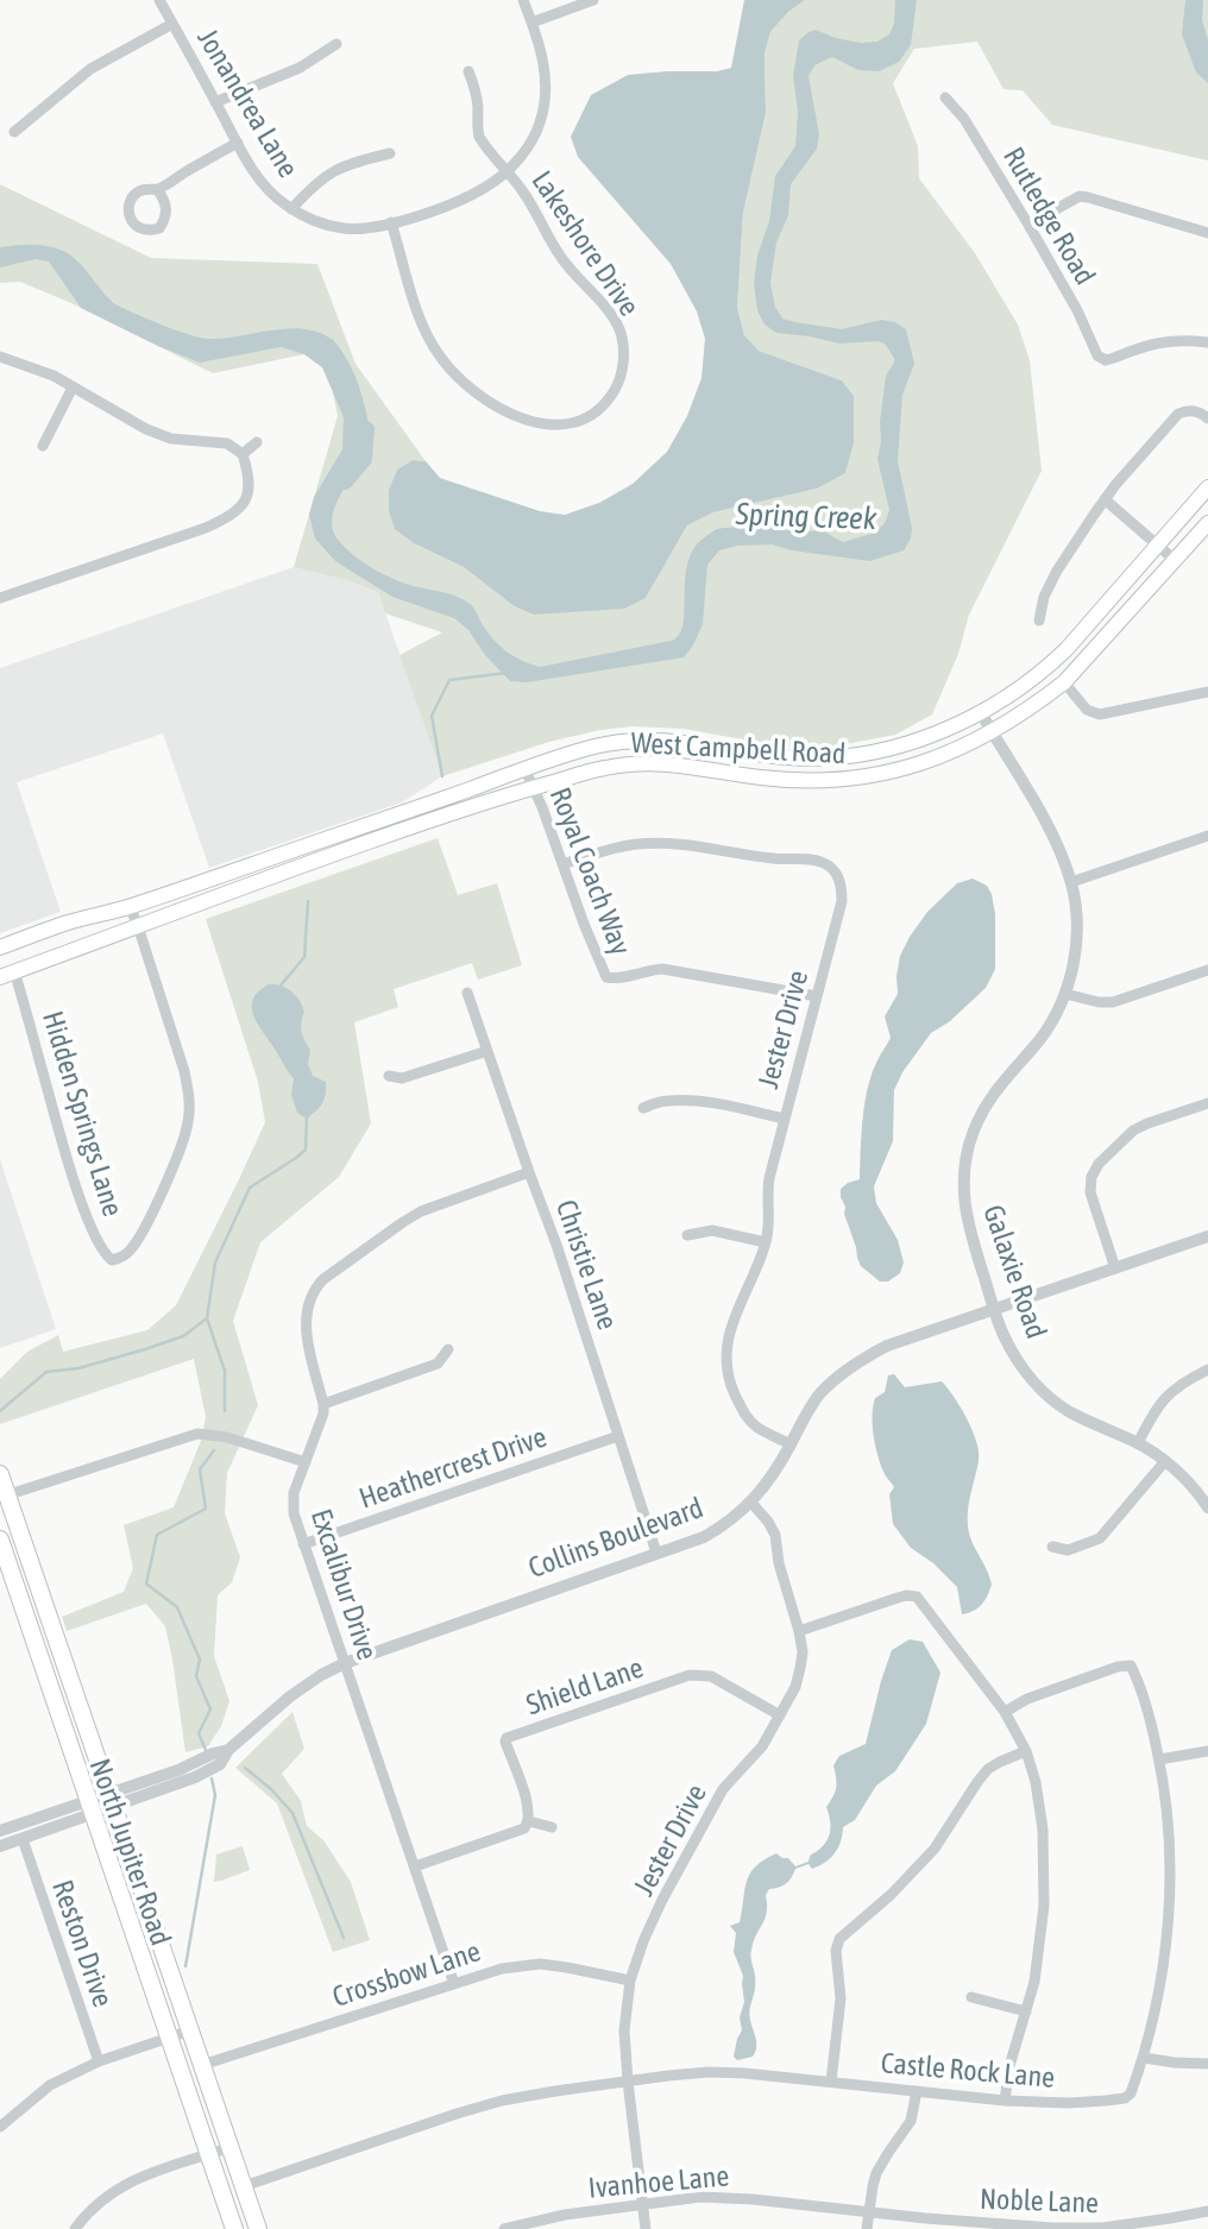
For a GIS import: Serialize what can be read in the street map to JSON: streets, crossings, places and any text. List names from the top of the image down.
{
  "streets": {
    "main road": ["West Campbell Road", "North Jupiter Road"],
    "street": [
      "Jonandrea Lane",
      "Rutledge Road",
      "Lakeshore Drive",
      "Royal Coach Way",
      "Jester Drive",
      "Hidden Springs Lane",
      "Christie Lane",
      "Galaxie Road",
      "Heathercrest Drive",
      "Collins Boulevard",
      "Excalibur Drive",
      "Shield Lane",
      "Reston Drive",
      "Crossbow Lane",
      "Castle Rock Lane",
      "Ivanhoe Lane",
      "Noble Lane"
    ]
  },
  "crossings": [
    ["Jonandrea Lane", "Lakeshore Drive"],
    ["West Campbell Road", "Royal Coach Way"],
    ["West Campbell Road", "Hidden Springs Lane"],
    ["West Campbell Road", "Galaxie Road"],
    ["Royal Coach Way", "Jester Drive"],
    ["Jester Drive", "Collins Boulevard"],
    ["Jester Drive", "Shield Lane"],
    ["Jester Drive", "Crossbow Lane"],
    ["Jester Drive", "Castle Rock Lane"],
    ["Jester Drive", "Ivanhoe Lane"],
    ["Christie Lane", "Heathercrest Drive"],
    ["Christie Lane", "Collins Boulevard"],
    ["Christie Lane", "Excalibur Drive"],
    ["Galaxie Road", "Collins Boulevard"],
    ["Heathercrest Drive", "Excalibur Drive"],
    ["Collins Boulevard", "Excalibur Drive"],
    ["Collins Boulevard", "North Jupiter Road"],
    ["Excalibur Drive", "Crossbow Lane"],
    ["North Jupiter Road", "Crossbow Lane"],
    ["North Jupiter Road", "Castle Rock Lane"],
    ["Ivanhoe Lane", "Noble Lane"]
  ],
  "water": ["Spring Creek"]
}
